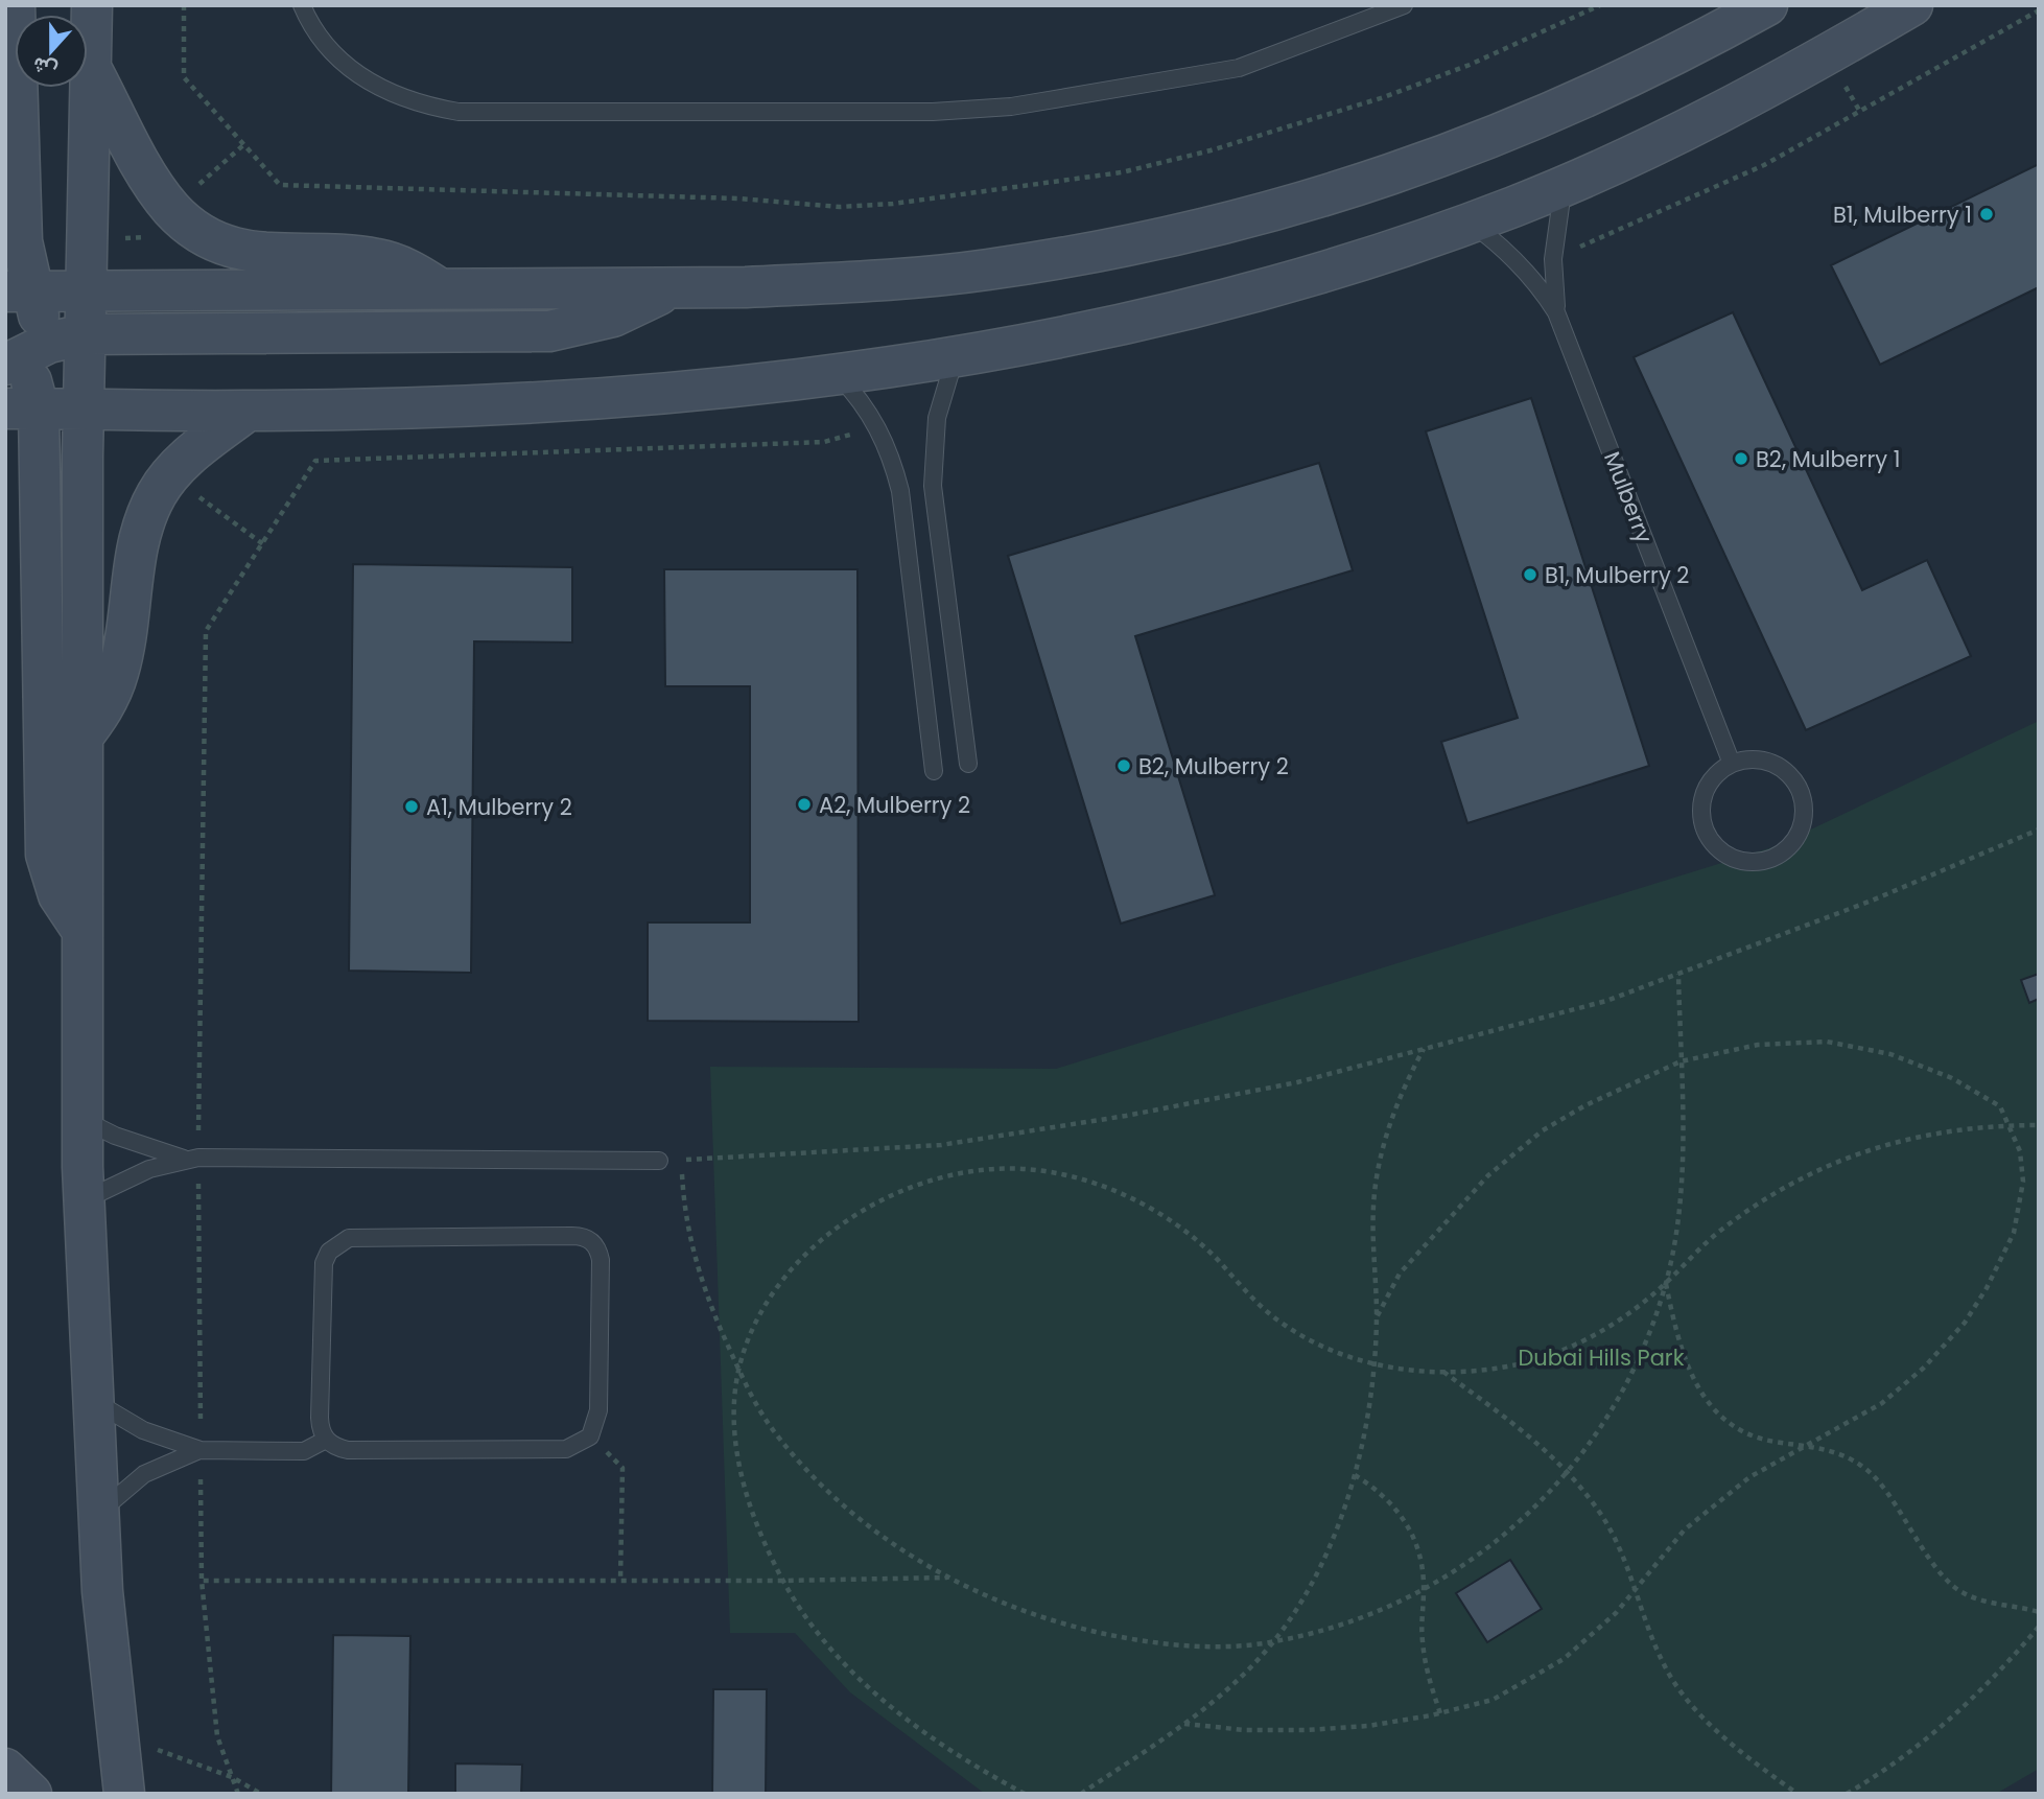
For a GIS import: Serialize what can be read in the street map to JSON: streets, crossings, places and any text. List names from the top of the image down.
{
  "streets": {
    "lane": ["Mulberry"]
  },
  "parks": ["Dubai Hills Park"],
  "places": [
    "B1, Mulberry 1",
    "B2, Mulberry 1",
    "B1, Mulberry 2",
    "B2, Mulberry 2",
    "A2, Mulberry 2",
    "A1, Mulberry 2"
  ],
  "north": "bottom"
}
